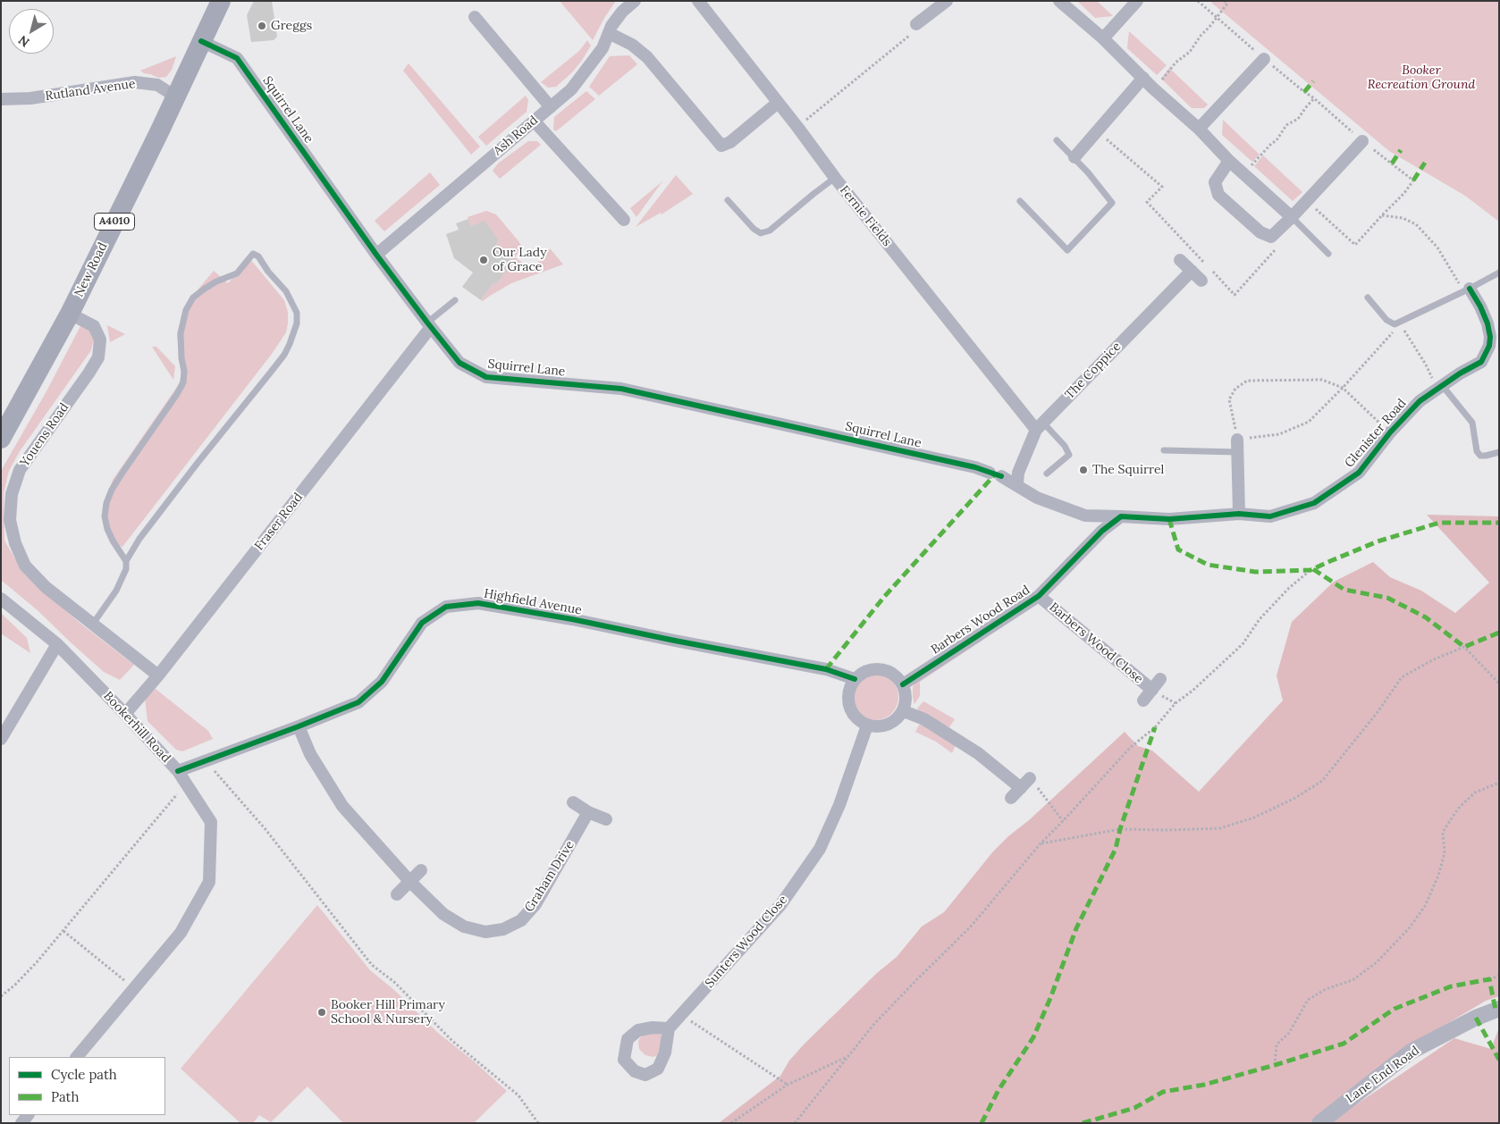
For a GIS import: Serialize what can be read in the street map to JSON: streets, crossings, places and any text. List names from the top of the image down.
{
  "streets": {
    "highway": ["A4010", "New Road"],
    "street": [
      "Rutland Avenue",
      "Squirrel Lane",
      "Ash Road",
      "Fernie Fields",
      "The Coppice",
      "Glenister Road",
      "Youens Road",
      "Fraser Road",
      "Highfield Avenue",
      "Barbers Wood Road",
      "Barbers Wood Close",
      "Bookerhill Road",
      "Graham Drive",
      "Sunters Wood Close",
      "Lane End Road"
    ]
  },
  "crossings": [
    ["Rutland Avenue", "New Road"],
    ["Squirrel Lane", "Ash Road"],
    ["Squirrel Lane", "New Road"],
    ["Squirrel Lane", "The Coppice"],
    ["Squirrel Lane", "Glenister Road"],
    ["Squirrel Lane", "Fraser Road"],
    ["Squirrel Lane", "Barbers Wood Road"],
    ["Fernie Fields", "The Coppice"],
    ["New Road", "Youens Road"],
    ["Glenister Road", "Barbers Wood Road"],
    ["Youens Road", "Fraser Road"],
    ["Fraser Road", "Bookerhill Road"],
    ["Highfield Avenue", "Barbers Wood Road"],
    ["Highfield Avenue", "Bookerhill Road"],
    ["Highfield Avenue", "Graham Drive"],
    ["Highfield Avenue", "Sunters Wood Close"],
    ["Barbers Wood Road", "Barbers Wood Close"],
    ["Barbers Wood Road", "Sunters Wood Close"]
  ],
  "parks": ["Booker Recreation Ground"],
  "places": [
    "Greggs",
    "Our Lady of Grace",
    "The Squirrel",
    "Booker Hill Primary School & Nursery"
  ],
  "legend": ["Cycle path", "Path"],
  "north": "bottom left"
}
